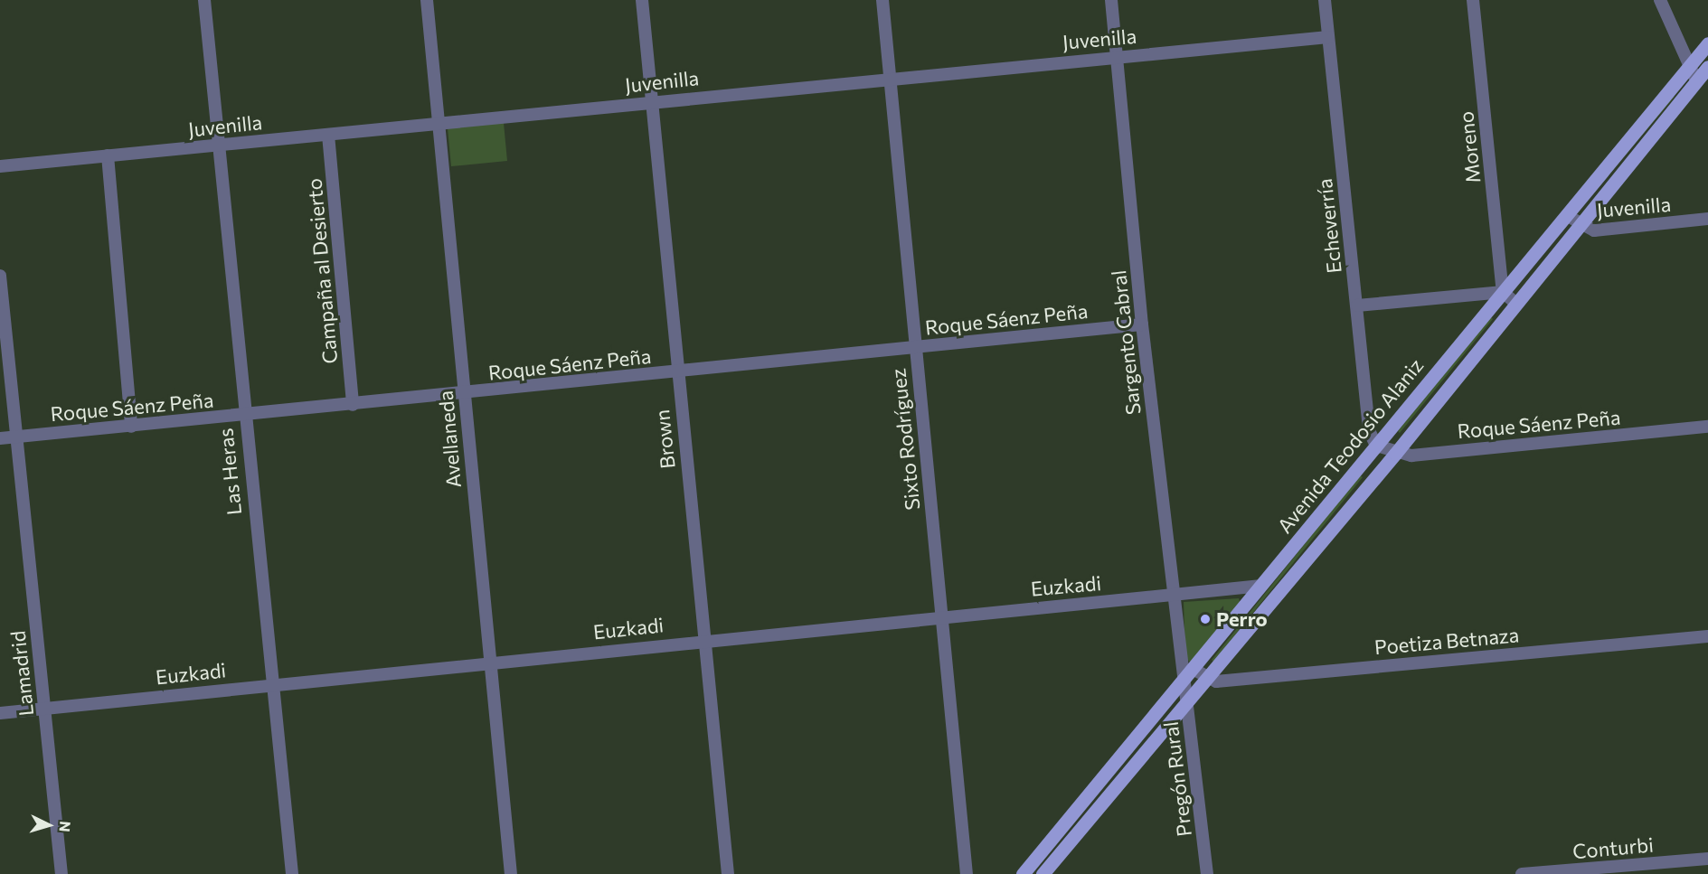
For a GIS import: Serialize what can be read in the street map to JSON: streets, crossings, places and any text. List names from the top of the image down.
{
  "streets": {
    "main road": ["Avenida Teodosio Alaniz"],
    "street": [
      "Juvenilla",
      "Moreno",
      "Echeverría",
      "Campaña al Desierto",
      "Roque Sáenz Peña",
      "Sargento Cabral",
      "Avellaneda",
      "Brown",
      "Sixto Rodríguez",
      "Las Heras",
      "Euzkadi",
      "Poetiza Betnaza",
      "Lamadrid",
      "Pregón Rural",
      "Conturbi"
    ]
  },
  "crossings": [
    ["Juvenilla", "Echeverría"],
    ["Juvenilla", "Campaña al Desierto"],
    ["Juvenilla", "Sargento Cabral"],
    ["Juvenilla", "Avellaneda"],
    ["Juvenilla", "Brown"],
    ["Juvenilla", "Sixto Rodríguez"],
    ["Juvenilla", "Avenida Teodosio Alaniz"],
    ["Juvenilla", "Las Heras"],
    ["Moreno", "Avenida Teodosio Alaniz"],
    ["Echeverría", "Roque Sáenz Peña"],
    ["Echeverría", "Avenida Teodosio Alaniz"],
    ["Campaña al Desierto", "Roque Sáenz Peña"],
    ["Roque Sáenz Peña", "Sargento Cabral"],
    ["Roque Sáenz Peña", "Avellaneda"],
    ["Roque Sáenz Peña", "Brown"],
    ["Roque Sáenz Peña", "Sixto Rodríguez"],
    ["Roque Sáenz Peña", "Avenida Teodosio Alaniz"],
    ["Roque Sáenz Peña", "Las Heras"],
    ["Roque Sáenz Peña", "Lamadrid"],
    ["Sargento Cabral", "Avenida Teodosio Alaniz"],
    ["Sargento Cabral", "Euzkadi"],
    ["Sargento Cabral", "Pregón Rural"],
    ["Avellaneda", "Euzkadi"],
    ["Brown", "Euzkadi"],
    ["Sixto Rodríguez", "Euzkadi"],
    ["Avenida Teodosio Alaniz", "Euzkadi"],
    ["Avenida Teodosio Alaniz", "Poetiza Betnaza"],
    ["Avenida Teodosio Alaniz", "Pregón Rural"],
    ["Las Heras", "Euzkadi"],
    ["Euzkadi", "Lamadrid"]
  ],
  "places": ["Perro"],
  "north": "right"
}
